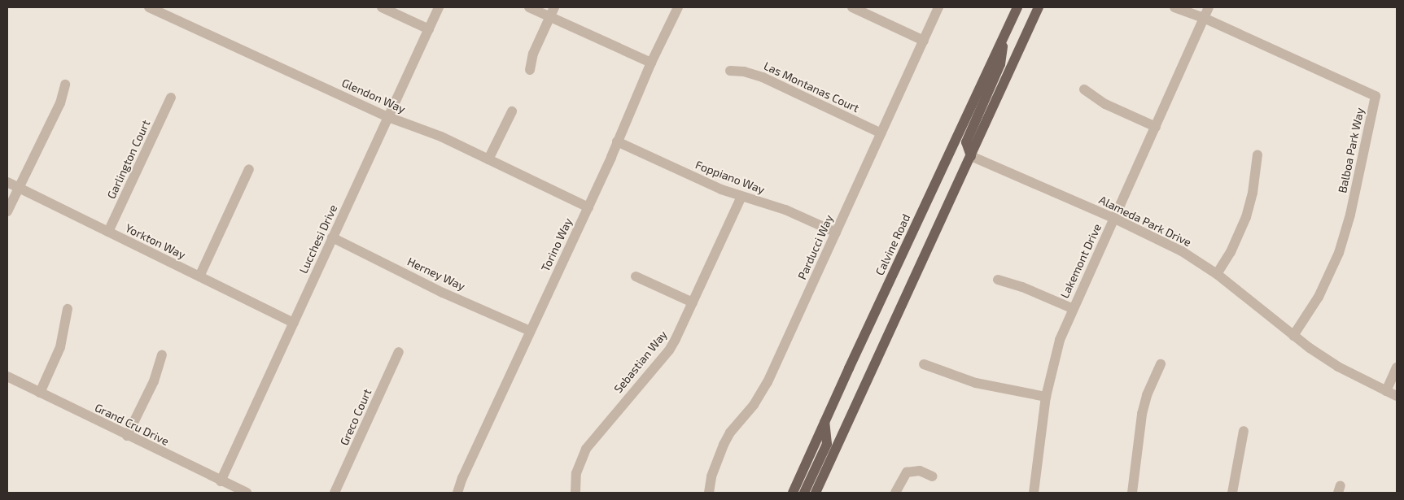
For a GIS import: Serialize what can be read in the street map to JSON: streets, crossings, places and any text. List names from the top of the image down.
{
  "streets": {
    "main road": ["Calvine Road"],
    "street": [
      "Las Montanas Court",
      "Glendon Way",
      "Balboa Park Way",
      "Garlington Court",
      "Foppiano Way",
      "Alameda Park Drive",
      "Lucchesi Drive",
      "Yorkton Way",
      "Torino Way",
      "Parducci Way",
      "Lakemont Drive",
      "Herney Way",
      "Sebastian Way",
      "Greco Court",
      "Grand Cru Drive"
    ]
  },
  "crossings": [
    ["Las Montanas Court", "Parducci Way"],
    ["Glendon Way", "Lucchesi Drive"],
    ["Glendon Way", "Torino Way"],
    ["Balboa Park Way", "Alameda Park Drive"],
    ["Balboa Park Way", "Lakemont Drive"],
    ["Garlington Court", "Yorkton Way"],
    ["Foppiano Way", "Torino Way"],
    ["Foppiano Way", "Parducci Way"],
    ["Foppiano Way", "Sebastian Way"],
    ["Alameda Park Drive", "Lakemont Drive"],
    ["Lucchesi Drive", "Yorkton Way"],
    ["Lucchesi Drive", "Herney Way"],
    ["Lucchesi Drive", "Grand Cru Drive"],
    ["Torino Way", "Herney Way"]
  ]
}
